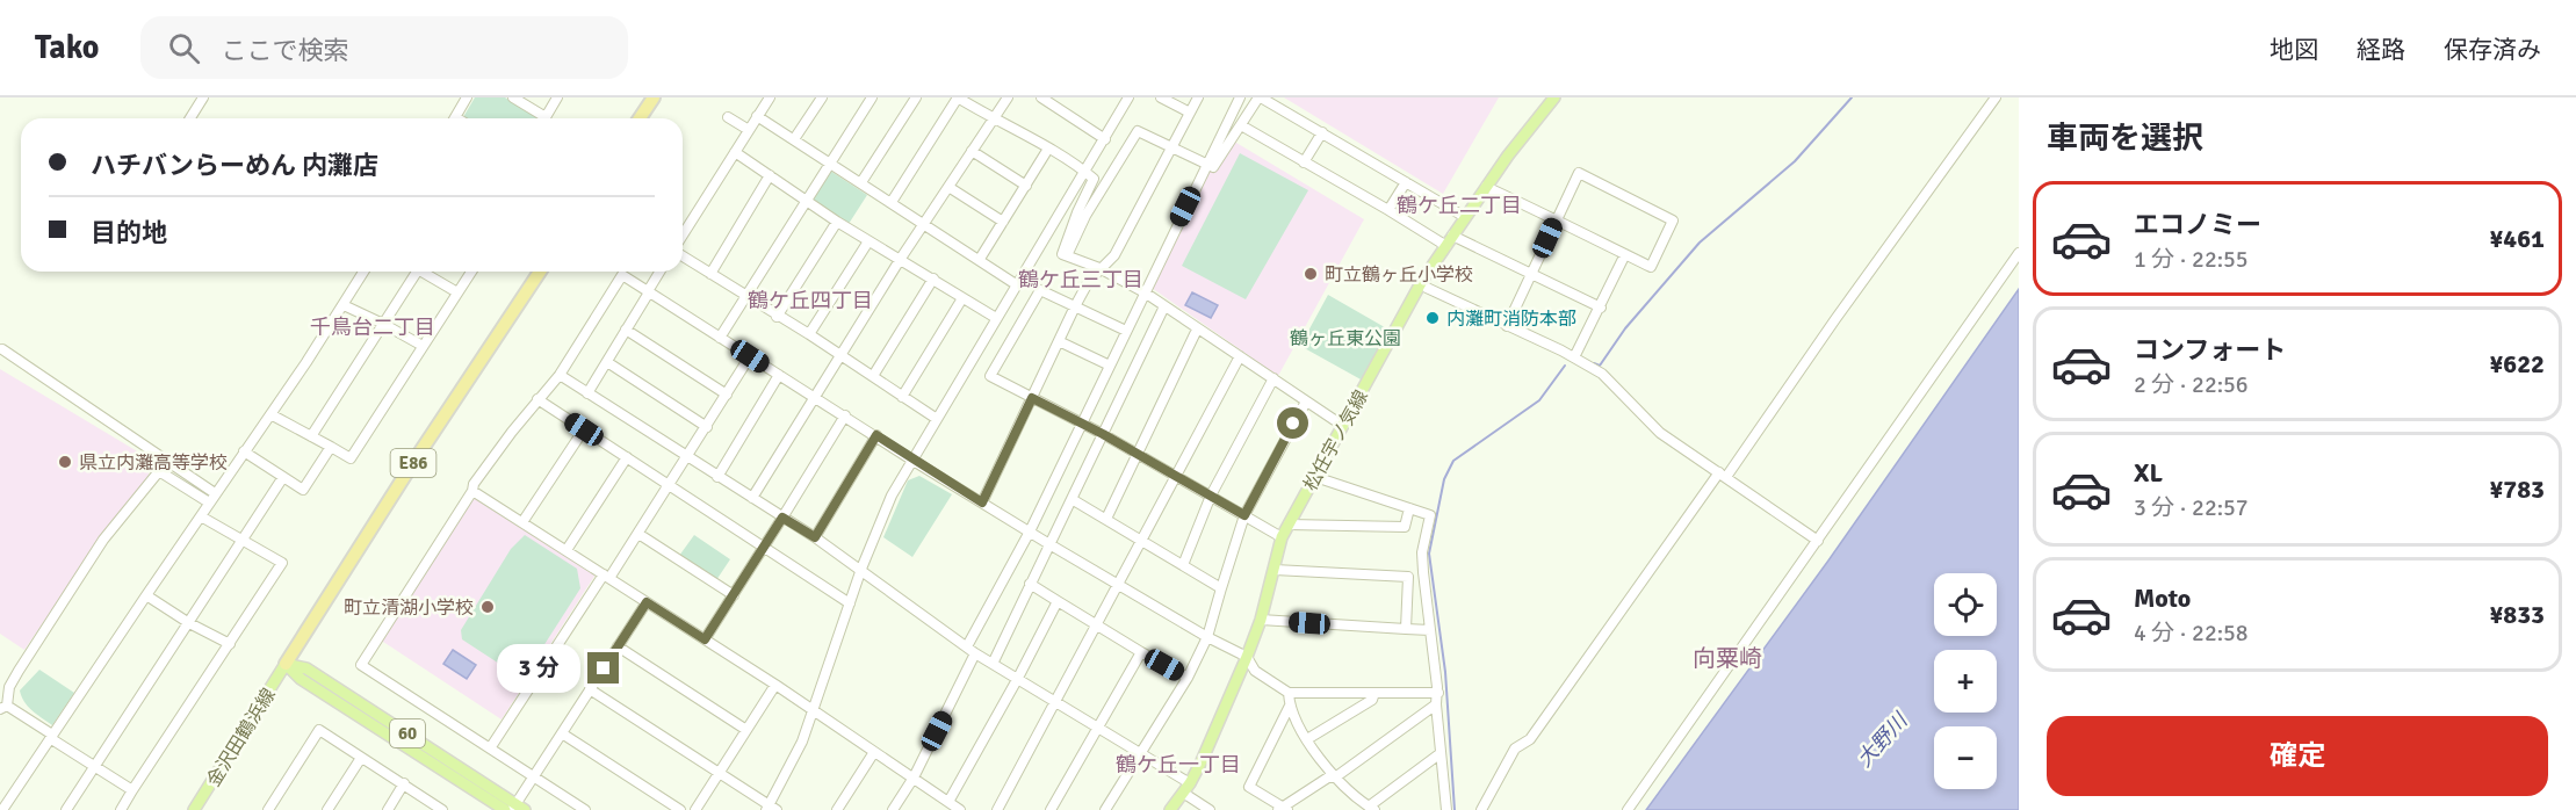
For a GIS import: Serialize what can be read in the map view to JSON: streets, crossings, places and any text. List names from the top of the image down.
{
  "streets": {
    "highway": ["E86"],
    "main road": ["松任宇ノ気線", "60", "金沢田鶴浜線"]
  },
  "crossings": [
    ["E86", "60"],
    ["E86", "金沢田鶴浜線"],
    ["60", "金沢田鶴浜線"]
  ],
  "districts": [
    "鶴ケ丘二丁目",
    "鶴ケ丘三丁目",
    "鶴ケ丘四丁目",
    "千鳥台二丁目",
    "向粟崎",
    "鶴ケ丘一丁目"
  ],
  "water": ["大野川"],
  "parks": ["鶴ヶ丘東公園"],
  "places": [
    "町立鶴ヶ丘小学校",
    "内灘町消防本部",
    "県立内灘高等学校",
    "町立清湖小学校"
  ],
  "page": {
    "header": "Tako",
    "search": "ここで検索",
    "nav": ["地図", "経路", "保存済み"],
    "heading": "車両を選択",
    "banner": ["ハチバンらーめん 内灘店", "目的地"],
    "list": [
      {
        "name": "エコノミー",
        "note": "1 分 · 22:55",
        "value": "¥461"
      },
      {
        "name": "コンフォート",
        "note": "2 分 · 22:56",
        "value": "¥622"
      },
      {
        "name": "XL",
        "note": "3 分 · 22:57",
        "value": "¥783"
      },
      {
        "name": "Moto",
        "note": "4 分 · 22:58",
        "value": "¥833"
      }
    ],
    "map_buttons": ["+", "−"],
    "bubble": "3 分",
    "buttons": "確定"
  }
}
